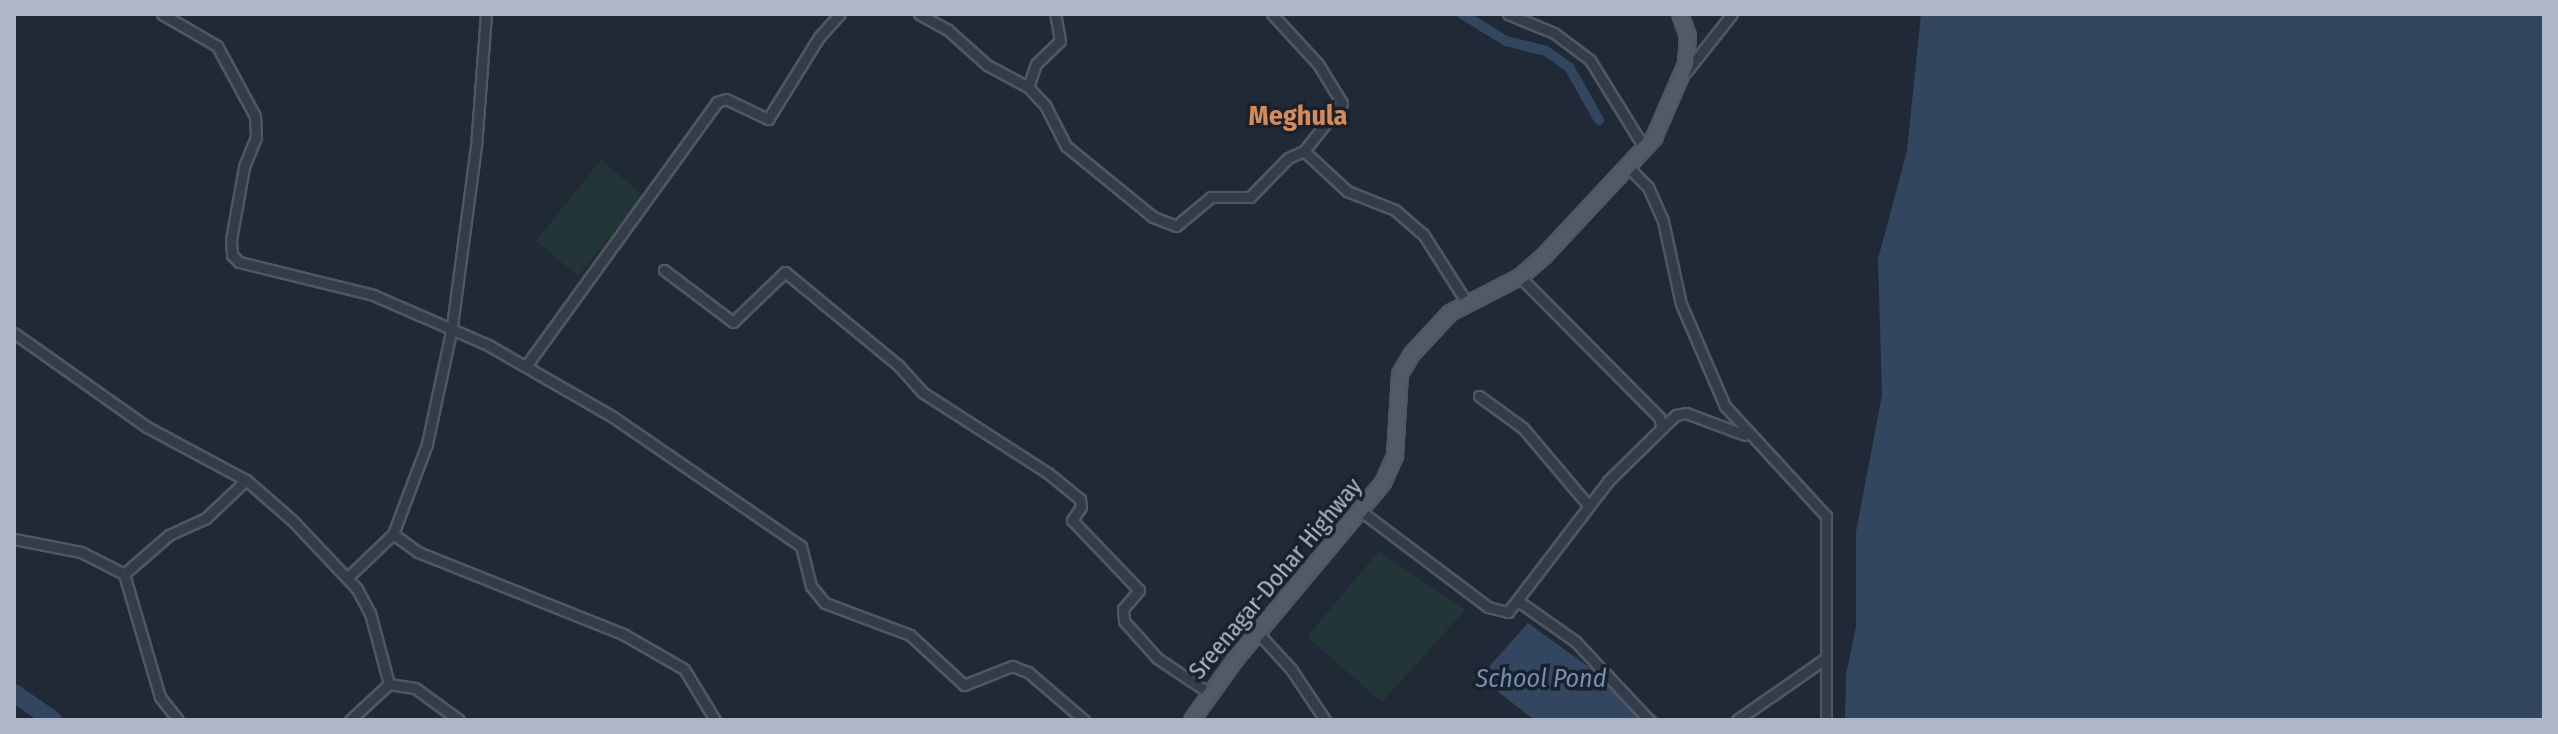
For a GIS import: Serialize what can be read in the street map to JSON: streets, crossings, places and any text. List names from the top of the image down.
{
  "streets": {
    "main road": ["Sreenagar-Dohar Highway"]
  },
  "districts": ["Meghula"],
  "water": ["School Pond"]
}
